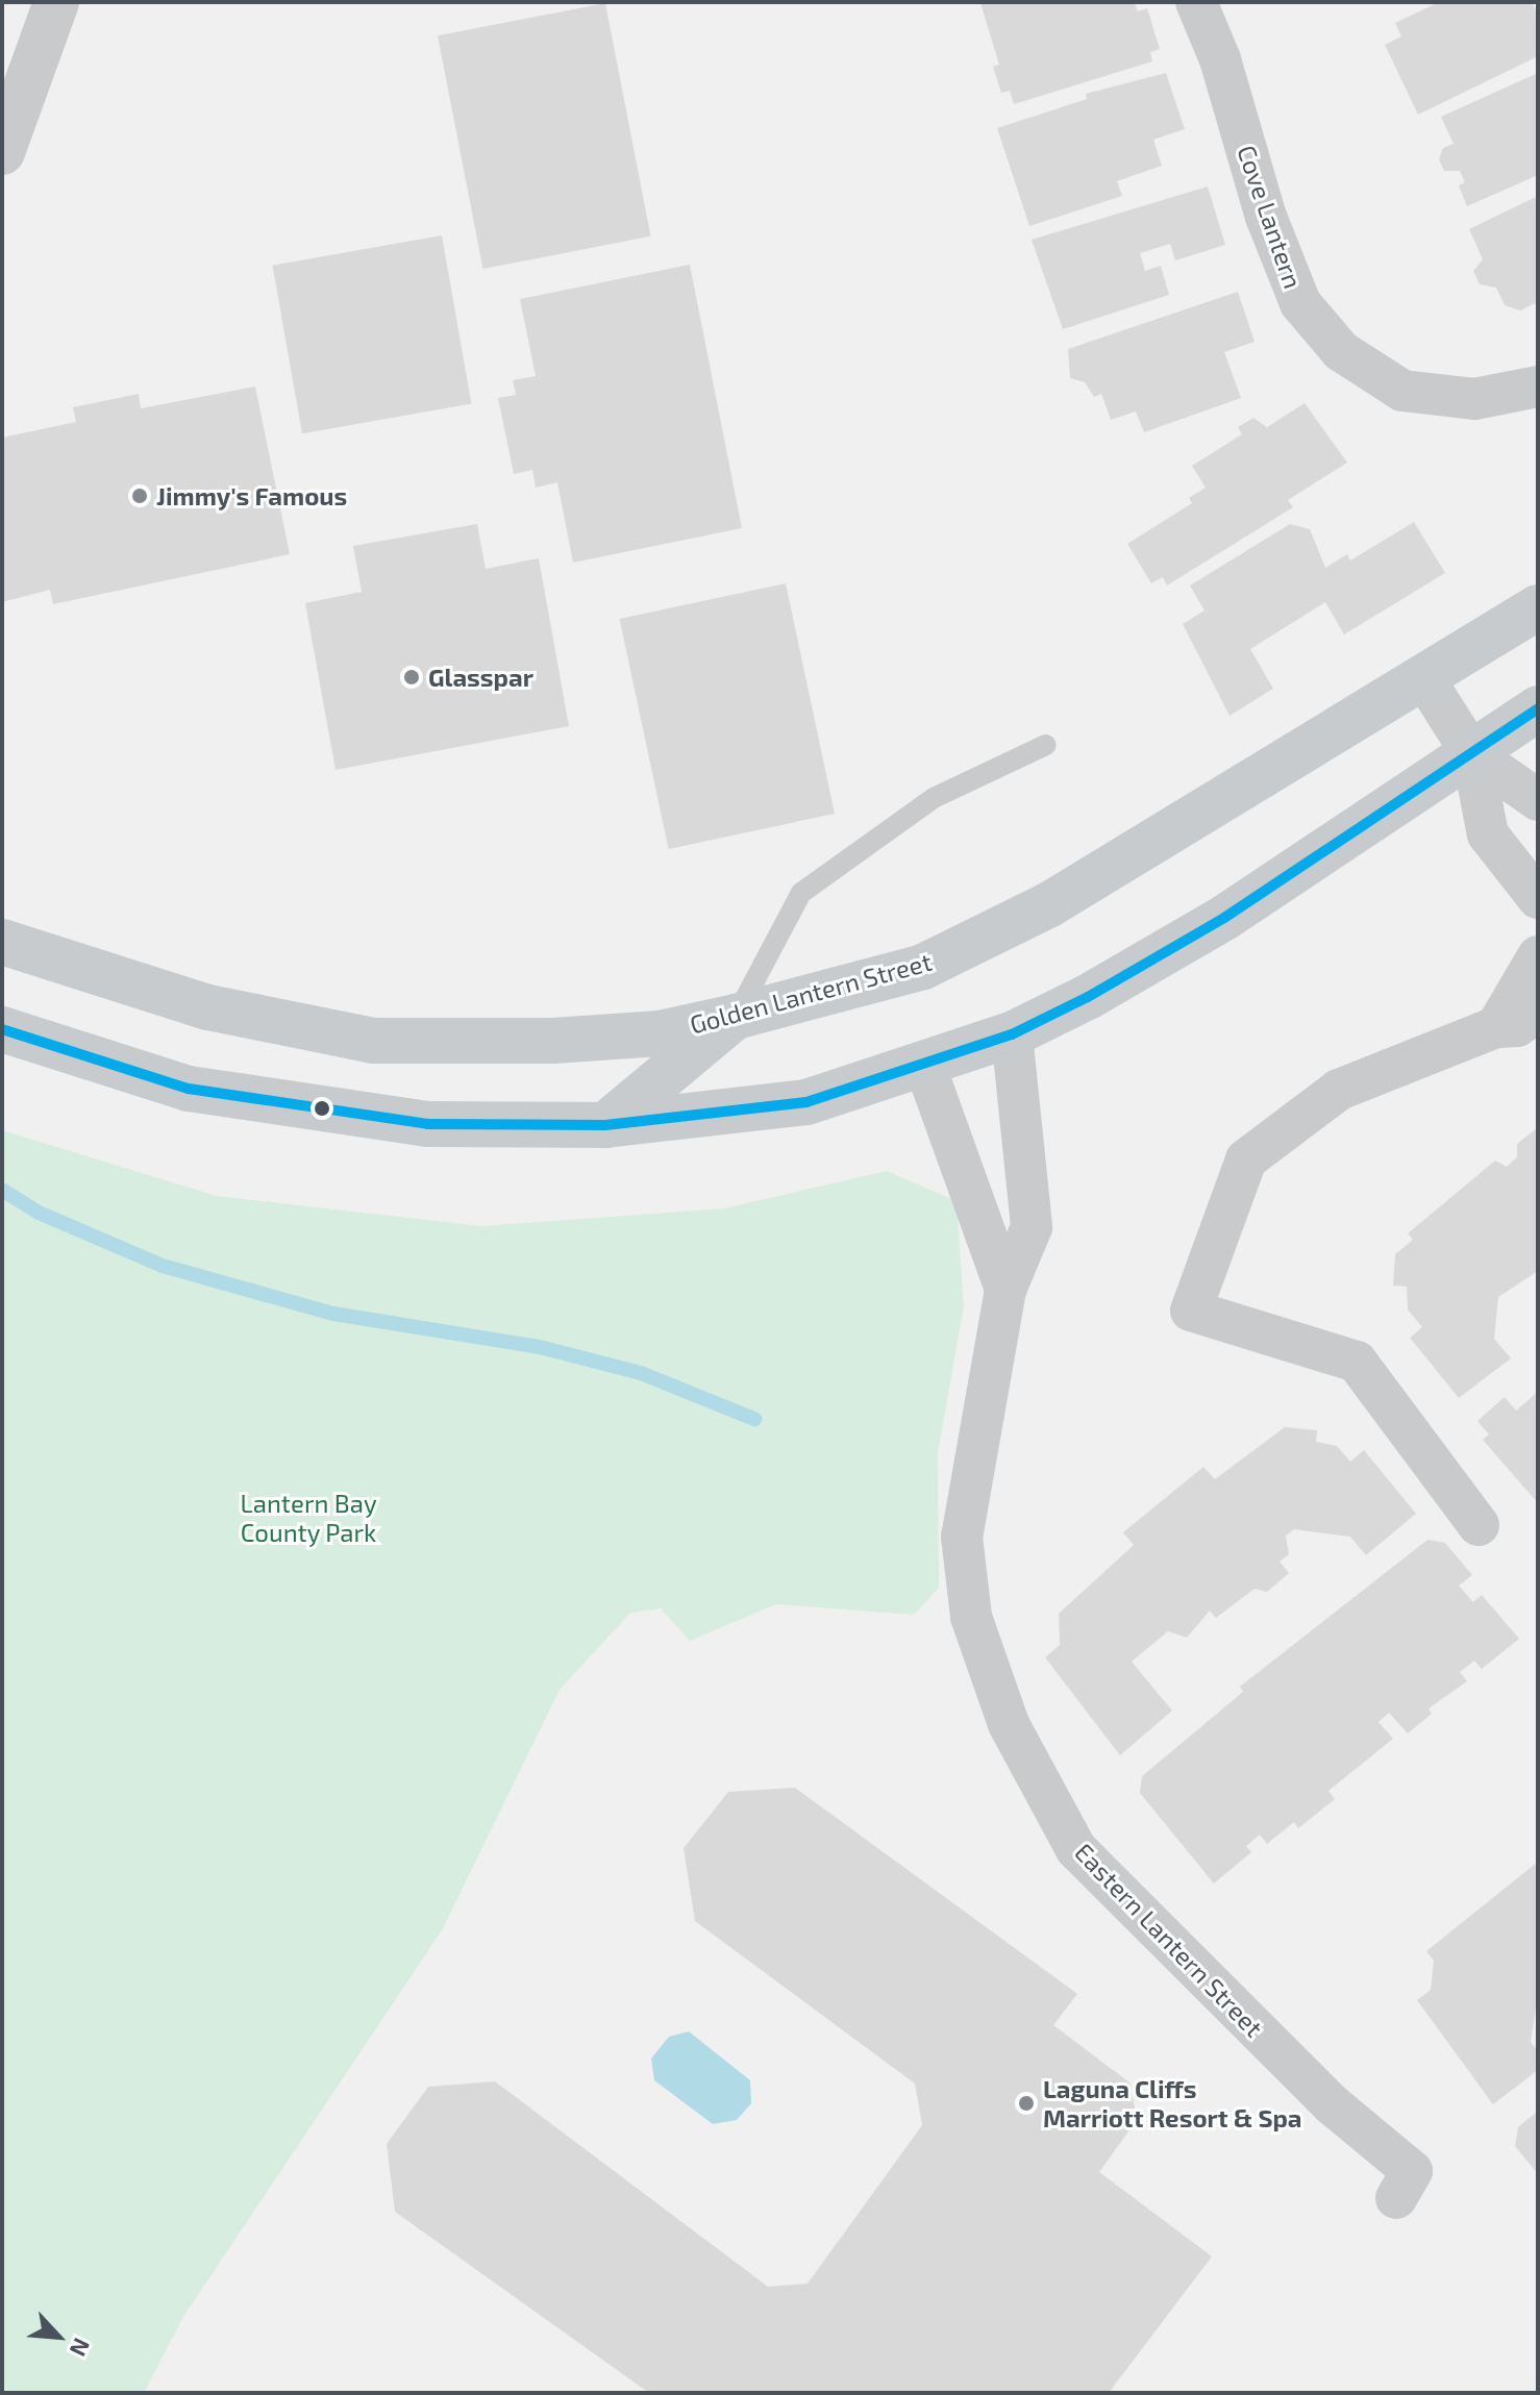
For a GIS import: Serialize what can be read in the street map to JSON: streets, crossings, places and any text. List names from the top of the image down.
{
  "streets": {
    "main road": ["Golden Lantern Street"],
    "street": ["Cove Lantern", "Eastern Lantern Street"]
  },
  "parks": ["Lantern Bay County Park"],
  "places": ["Jimmy's Famous", "Glasspar", "Laguna Cliffs Marriott Resort & Spa"],
  "north": "bottom right"
}
